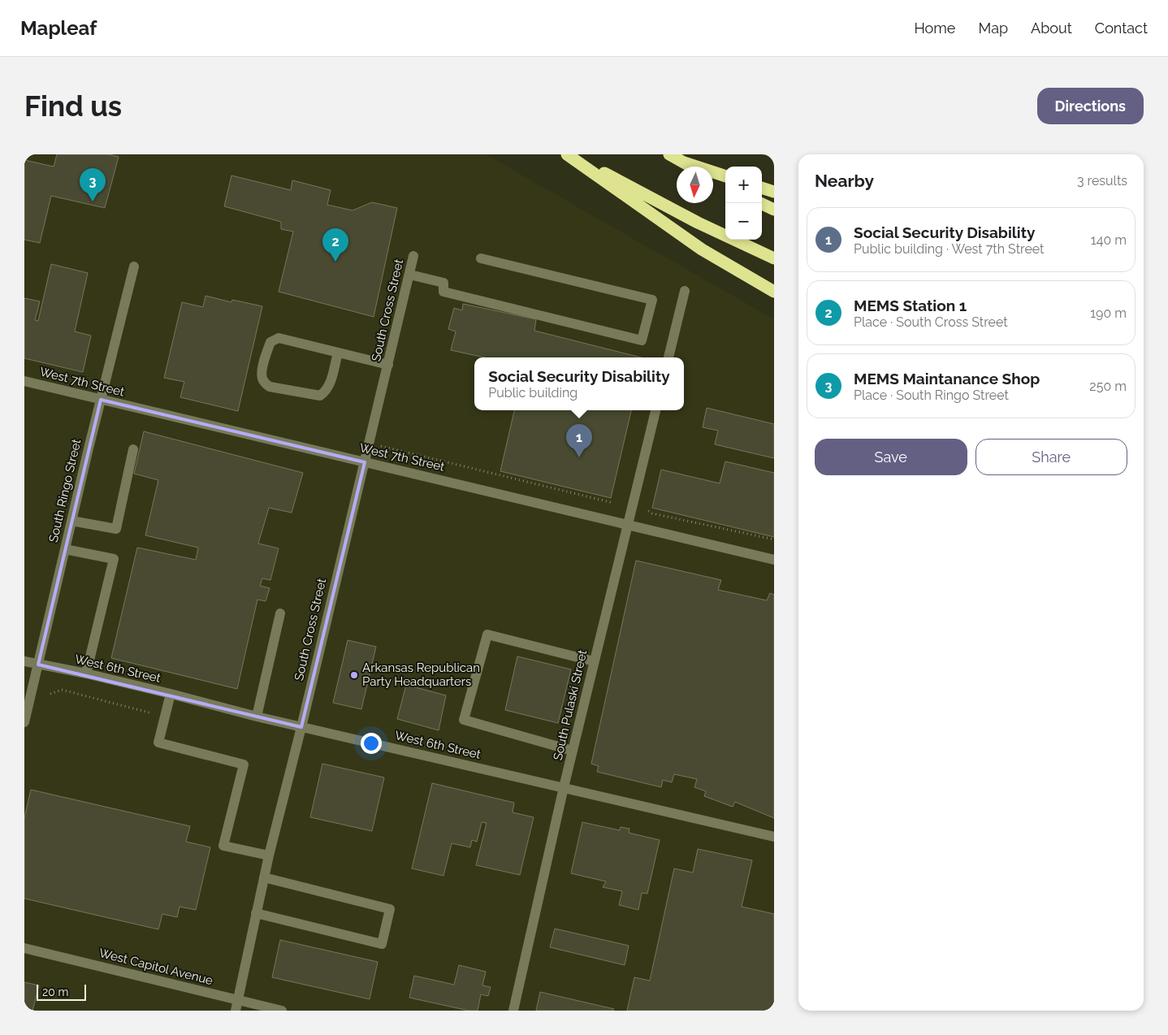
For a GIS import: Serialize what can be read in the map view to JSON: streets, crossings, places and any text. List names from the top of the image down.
{
  "streets": {
    "street": [
      "South Cross Street",
      "West 7th Street",
      "South Ringo Street",
      "West 6th Street",
      "South Pulaski Street",
      "West Capitol Avenue"
    ]
  },
  "crossings": [
    ["South Cross Street", "West 7th Street"],
    ["South Cross Street", "West 6th Street"],
    ["South Cross Street", "West Capitol Avenue"],
    ["West 7th Street", "South Ringo Street"],
    ["West 7th Street", "South Pulaski Street"],
    ["South Ringo Street", "West 6th Street"],
    ["West 6th Street", "South Pulaski Street"]
  ],
  "places": ["Arkansas Republican Party Headquarters"],
  "scale_bar": "20 m",
  "north": "bottom",
  "page": {
    "header": "Mapleaf",
    "nav": [
      "Home",
      "Map",
      "About",
      "Contact"
    ],
    "buttons": [
      "Directions",
      ["Save", "Share"]
    ],
    "title": "Find us",
    "heading": ["Nearby", "3 results"],
    "map_buttons": ["+", "−"],
    "pins": ["3", "2", "1"],
    "list": [
      {
        "mark": "1",
        "name": "Social Security Disability",
        "note": "Public building · West 7th Street",
        "value": "140 m"
      },
      {
        "mark": "2",
        "name": "MEMS Station 1",
        "note": "Place · South Cross Street",
        "value": "190 m"
      },
      {
        "mark": "3",
        "name": "MEMS Maintanance Shop",
        "note": "Place · South Ringo Street",
        "value": "250 m"
      }
    ],
    "popup": ["Social Security Disability", "Public building"],
    "scale": "20 m"
  }
}
